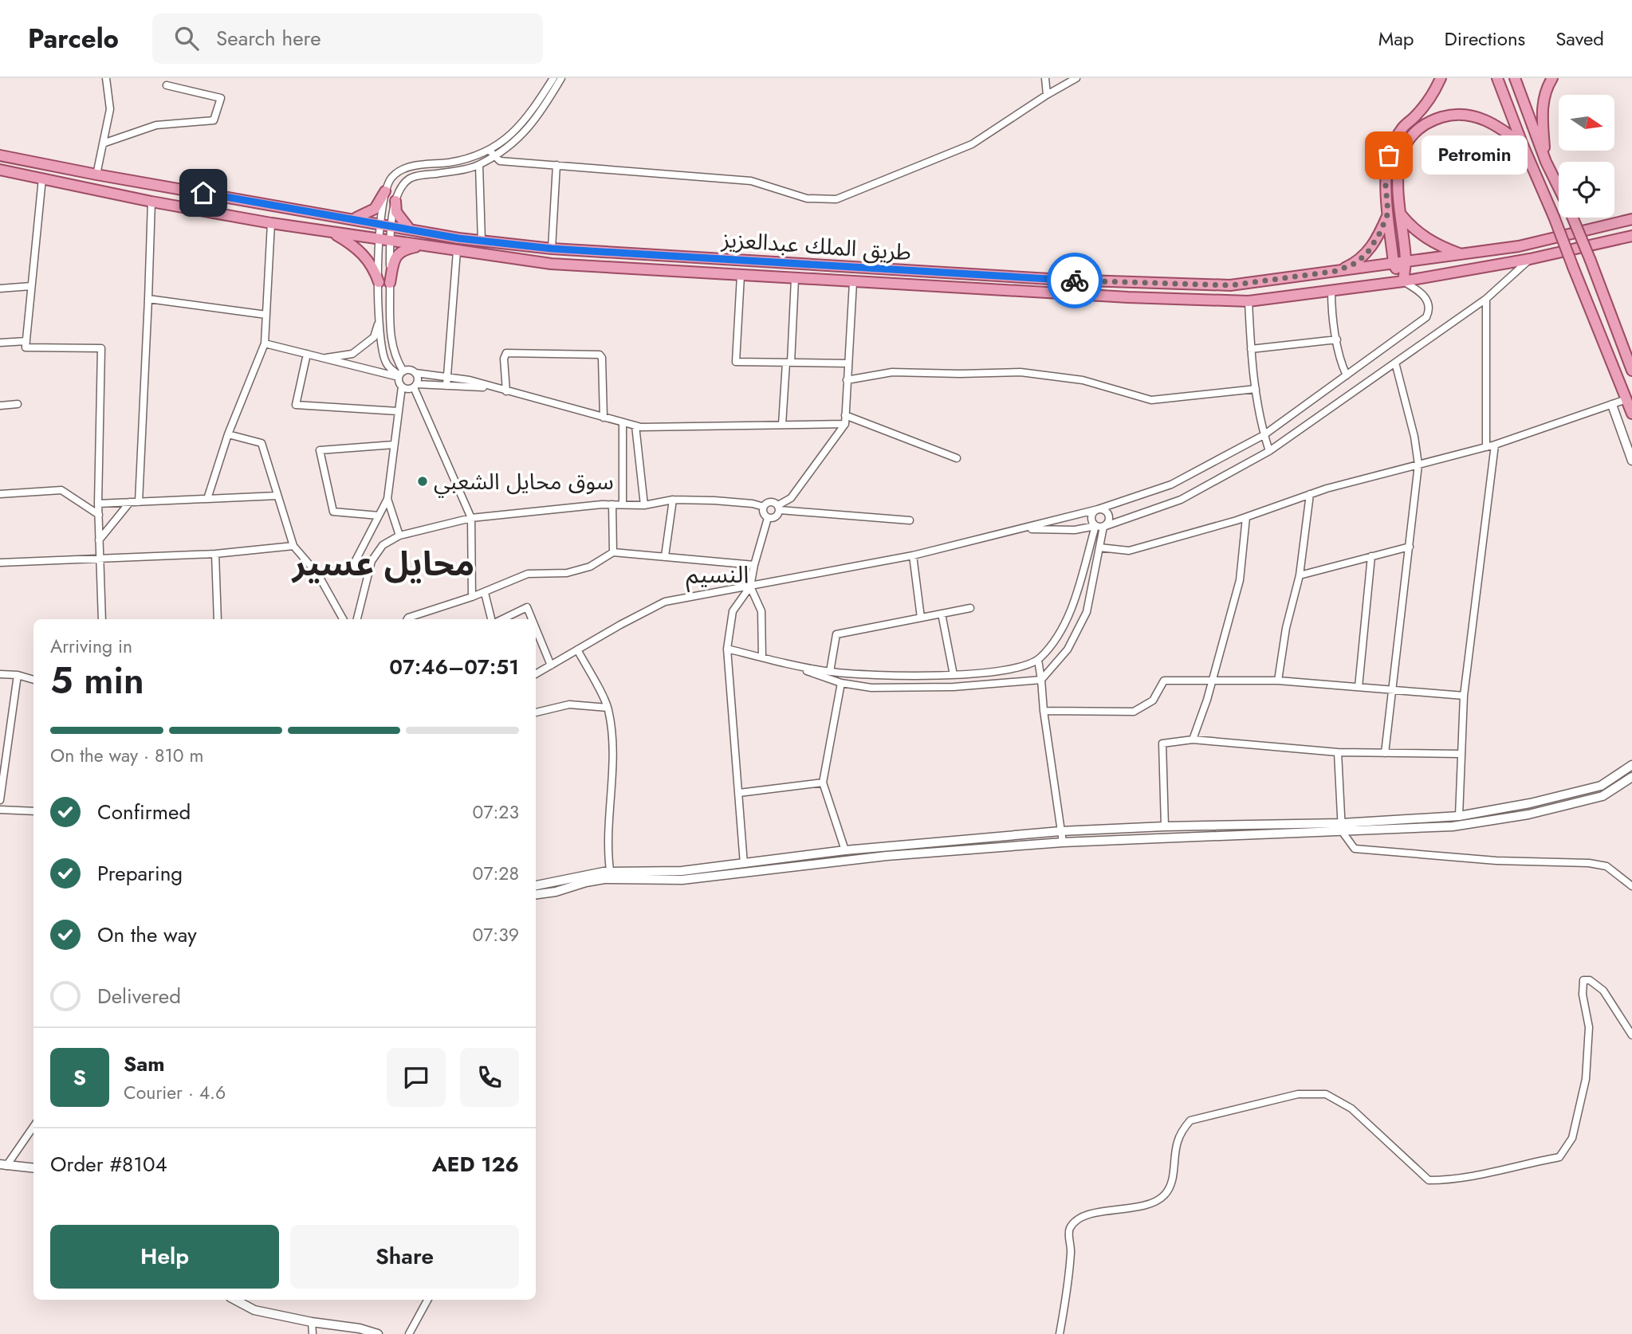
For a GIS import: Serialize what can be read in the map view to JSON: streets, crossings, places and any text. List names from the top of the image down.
{
  "streets": {
    "main road": ["طريق الملك عبدالعزيز"]
  },
  "districts": ["محايل عسير", "النسيم"],
  "places": ["Petromin", "سوق محايل الشعبي"],
  "north": "right",
  "page": {
    "header": "Parcelo",
    "search": "Search here",
    "nav": ["Map", "Directions", "Saved"],
    "bubble": "Petromin",
    "heading": ["5 min", "Arriving in", "07:46–07:51"],
    "panel": [
      "Sam",
      "Courier · 4.6",
      "Order #8104",
      "AED 126"
    ],
    "bar": "On the way · 810 m",
    "list": [
      ["Confirmed", "07:23"],
      ["Preparing", "07:28"],
      ["On the way", "07:39"],
      "Delivered"
    ],
    "round": "S",
    "buttons": ["Help", "Share"]
  }
}
